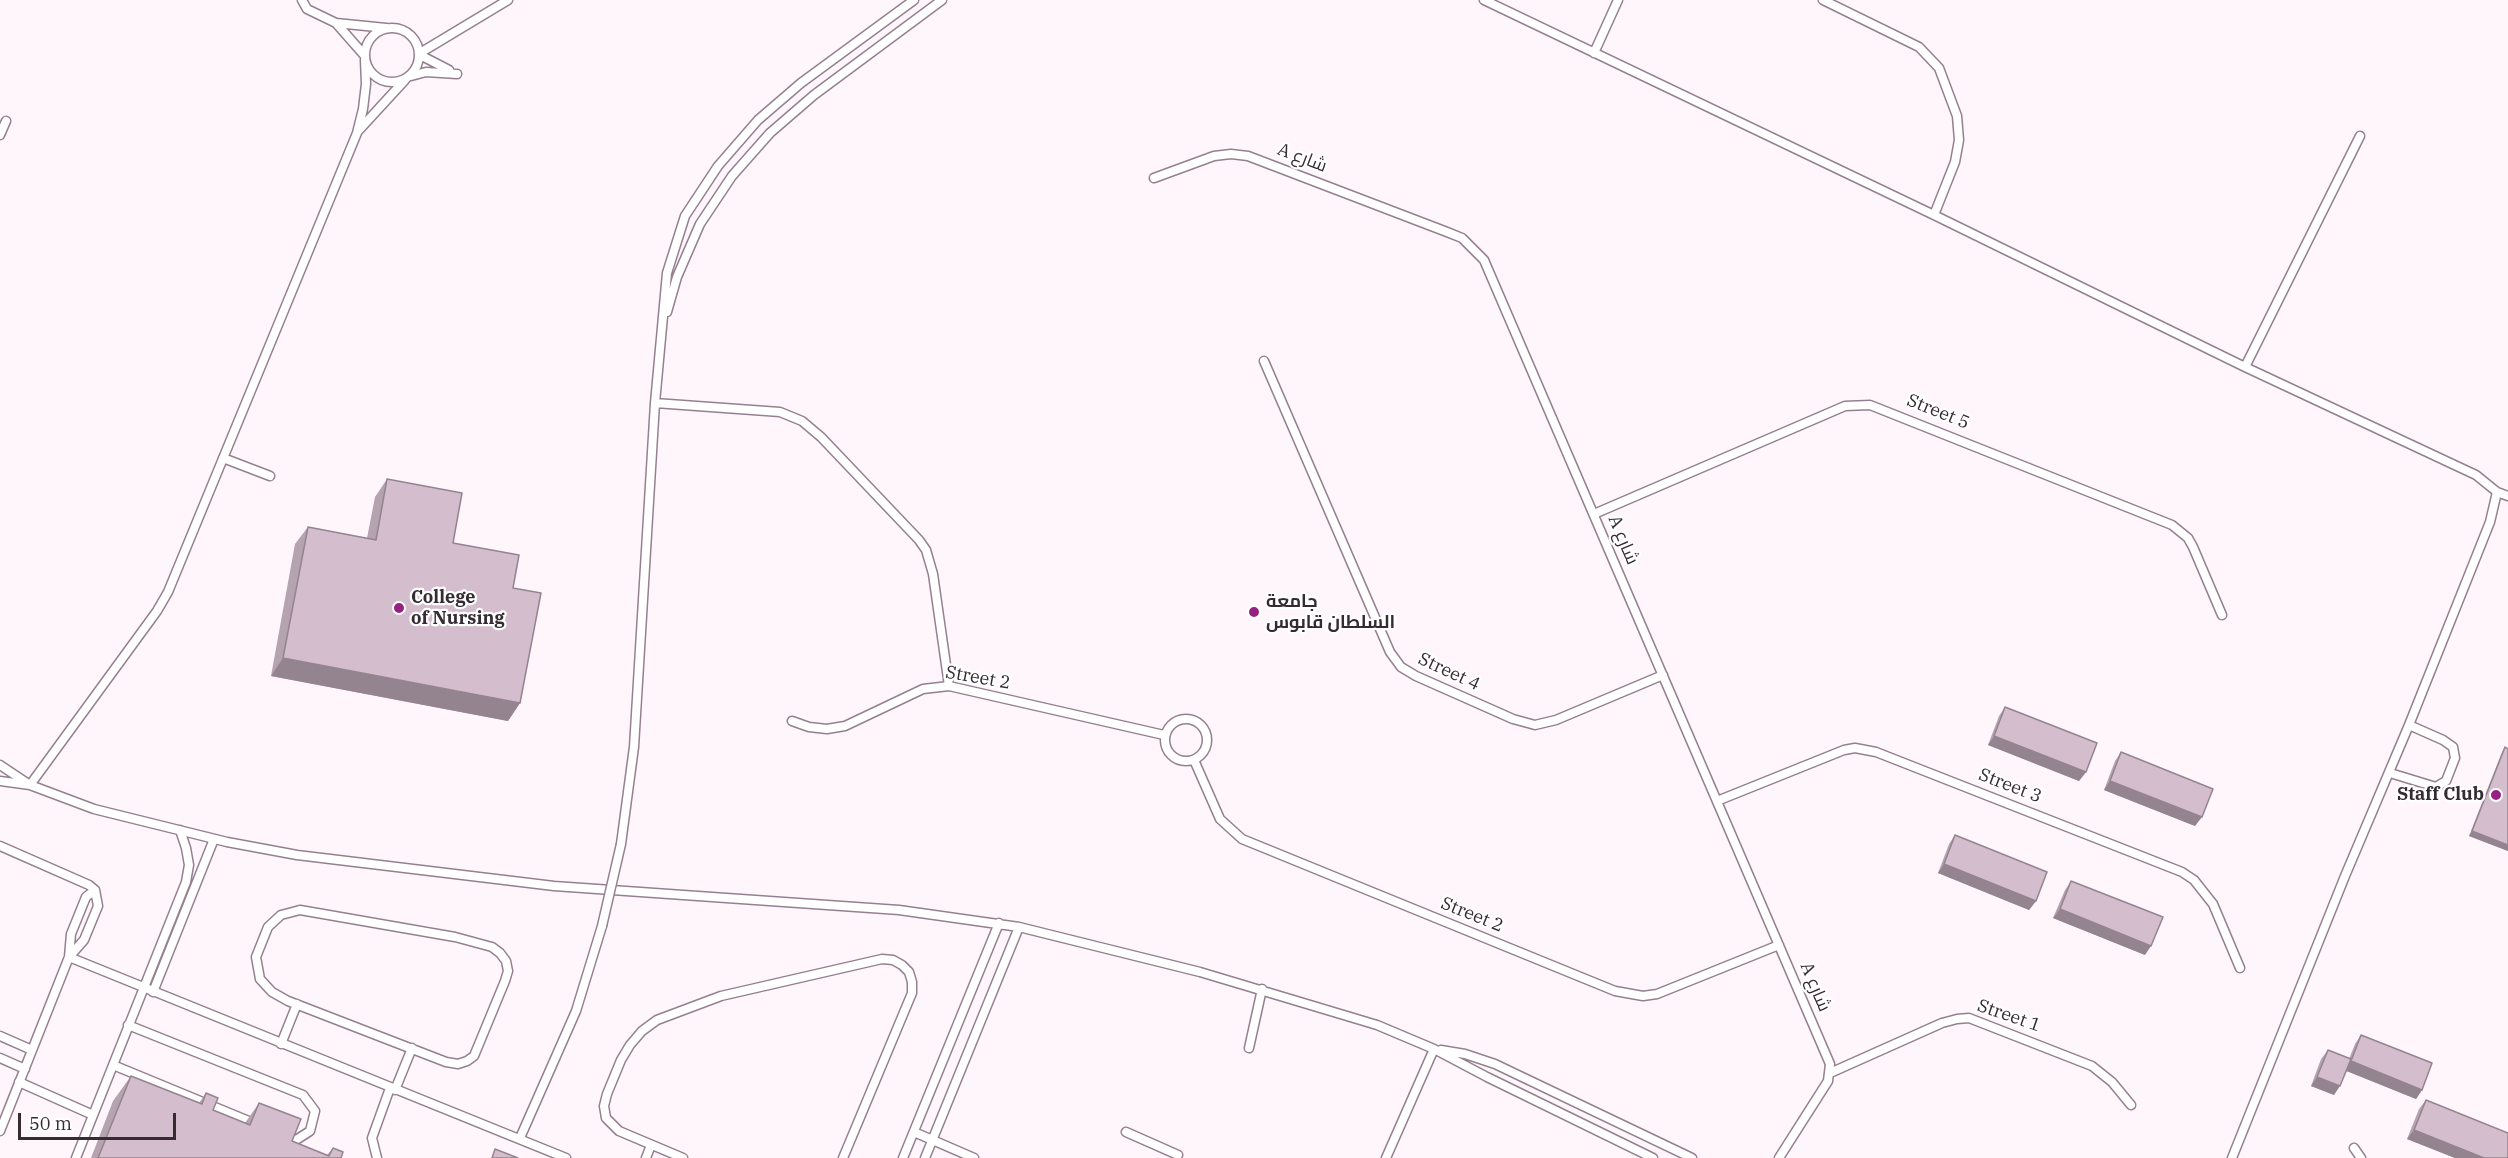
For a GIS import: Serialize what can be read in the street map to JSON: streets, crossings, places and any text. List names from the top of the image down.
{
  "streets": {
    "lane": [
      "A شارع",
      "Street 5",
      "Street 4",
      "Street 2",
      "Street 3",
      "Street 1"
    ]
  },
  "crossings": [
    ["A شارع", "Street 5"],
    ["A شارع", "Street 4"],
    ["A شارع", "Street 2"],
    ["A شارع", "Street 3"],
    ["A شارع", "Street 1"]
  ],
  "places": ["College of Nursing", "جامعة السلطان قابوس", "Staff Club"],
  "scale_bar": "50 m"
}
